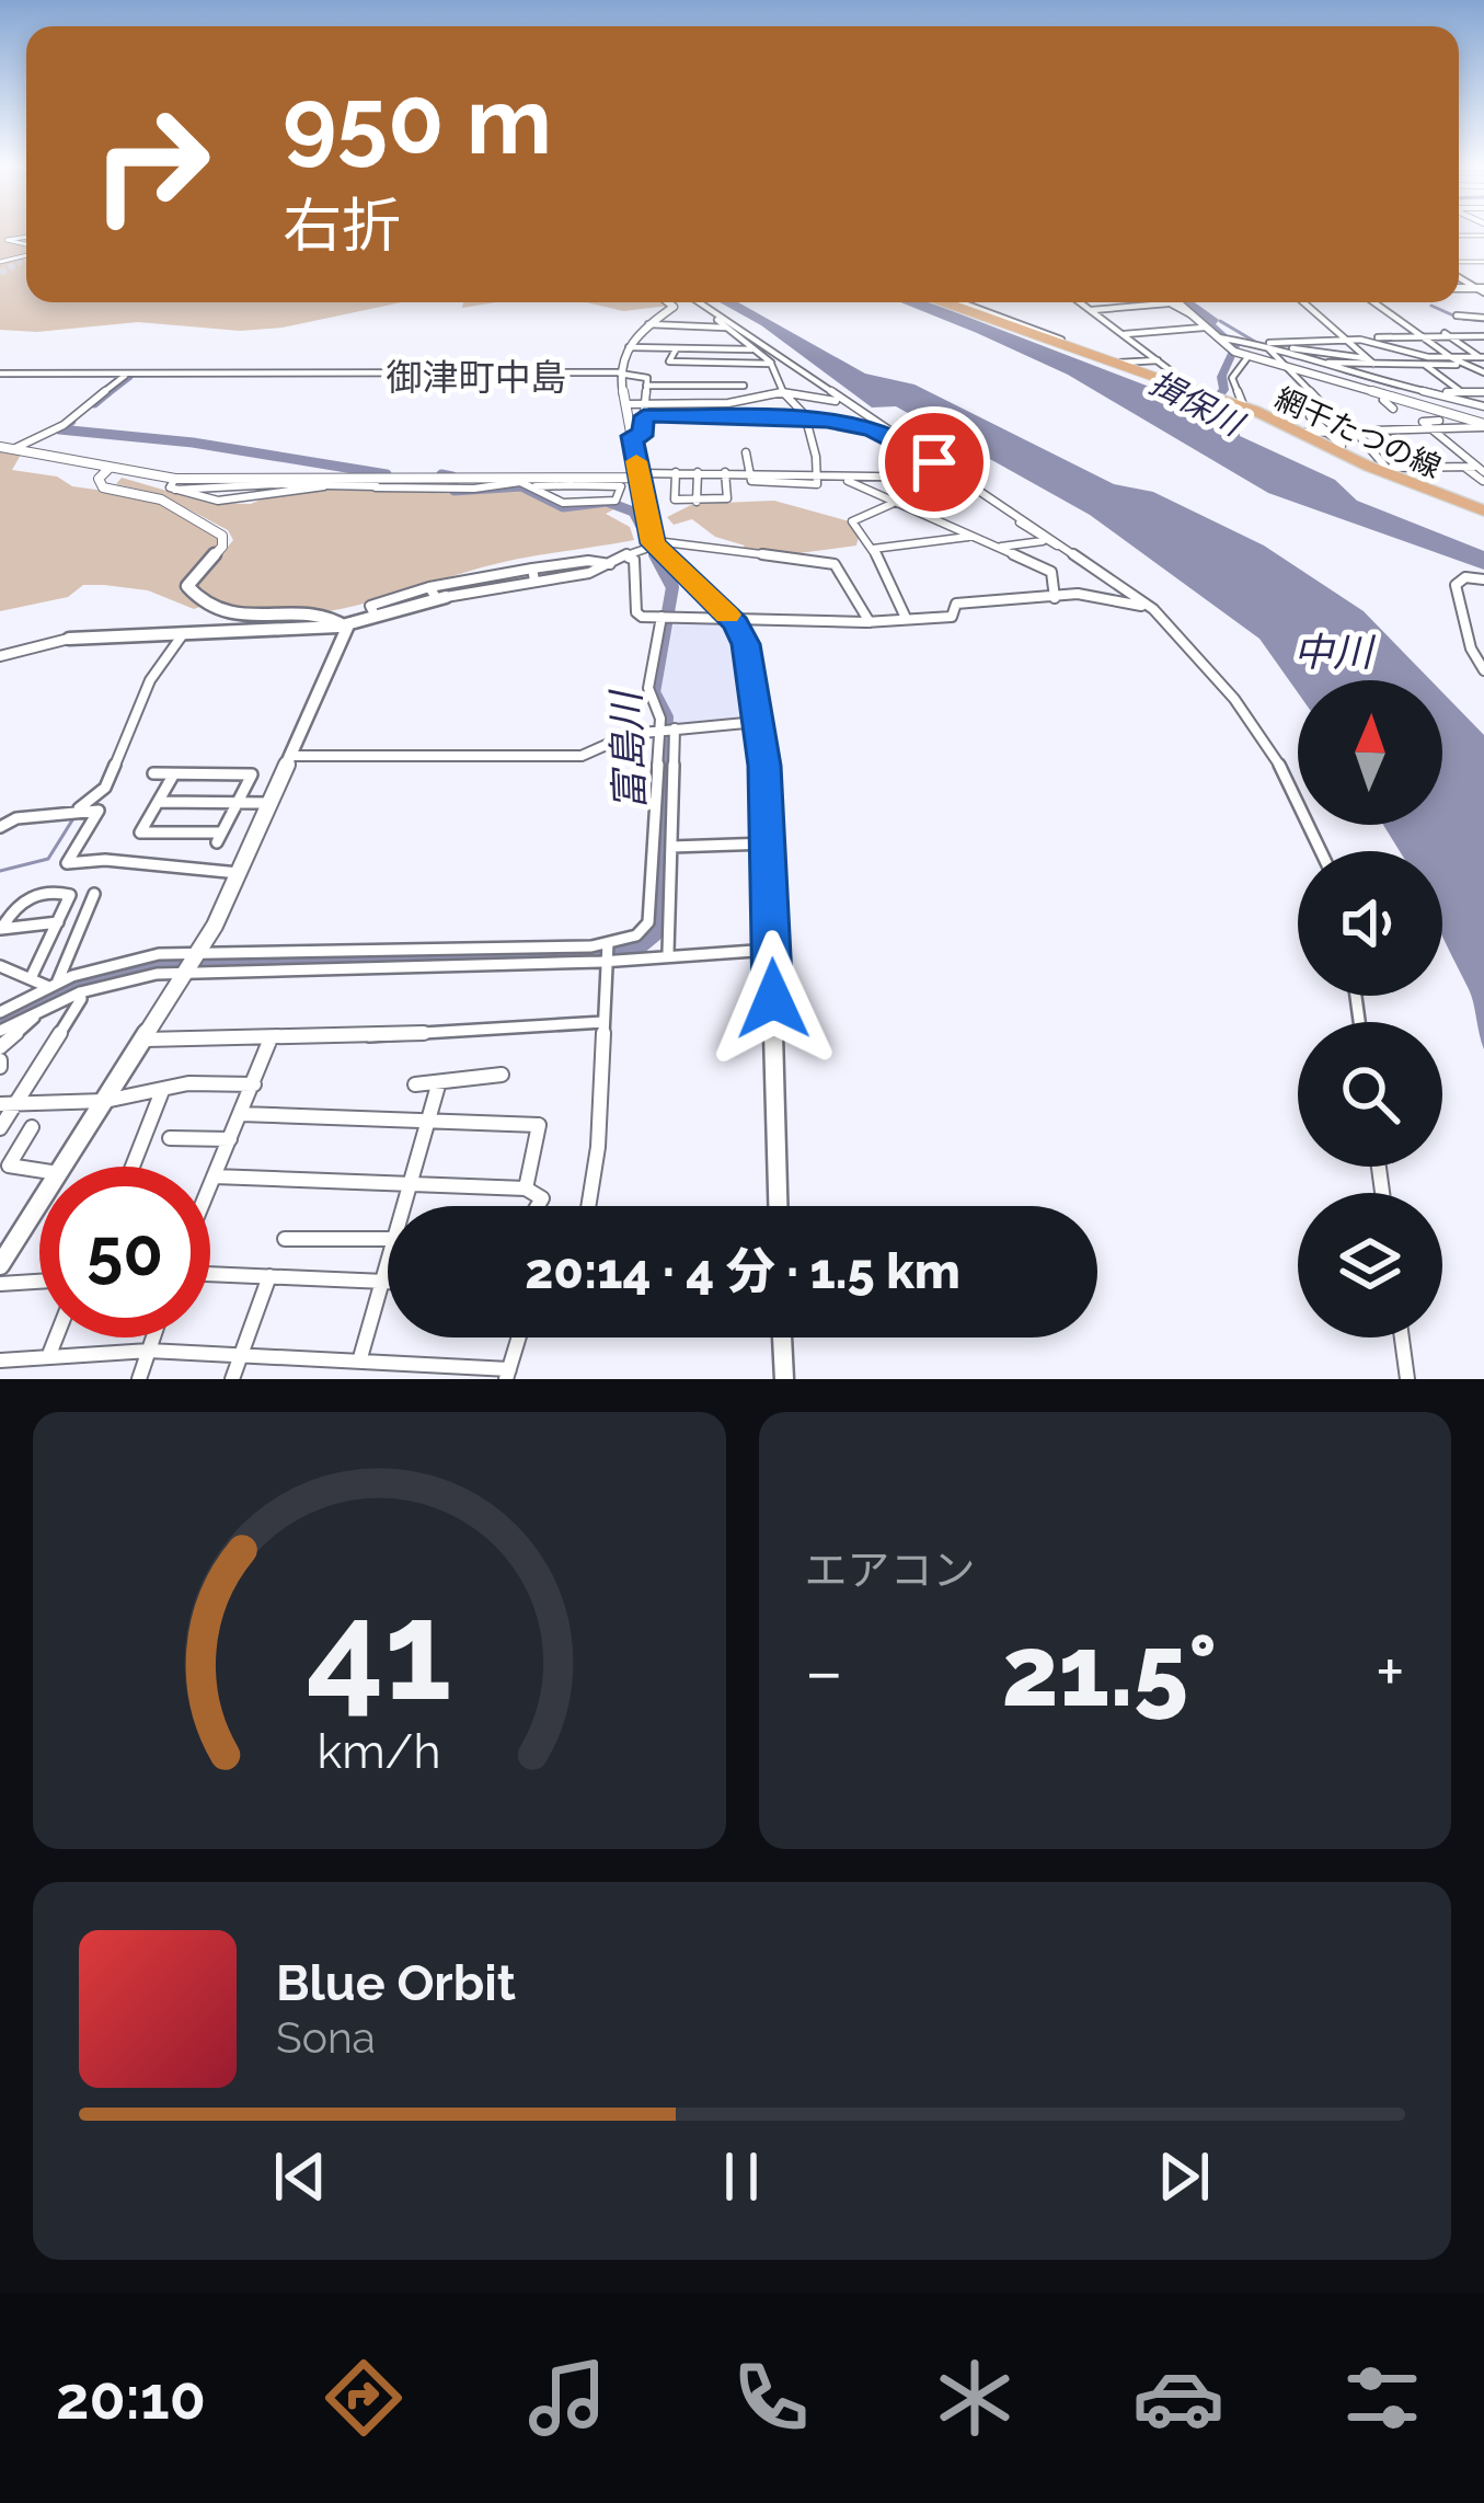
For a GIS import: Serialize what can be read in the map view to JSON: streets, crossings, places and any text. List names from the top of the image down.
{
  "streets": {
    "main road": ["網干たつの線"]
  },
  "districts": ["御津町中島"],
  "water": ["揖保川", "中川", "富島川"],
  "north": "top",
  "page": {
    "turn": ["950 m", "右折"],
    "limit": "50",
    "trip": "20:14 · 4 分 · 1.5 km",
    "tile": "エアコン",
    "heat": ["−", "21.5°", "+"],
    "song": ["Blue Orbit", "Sona"],
    "tabs": "20:10",
    "gauge": ["41", "km/h"]
  }
}
